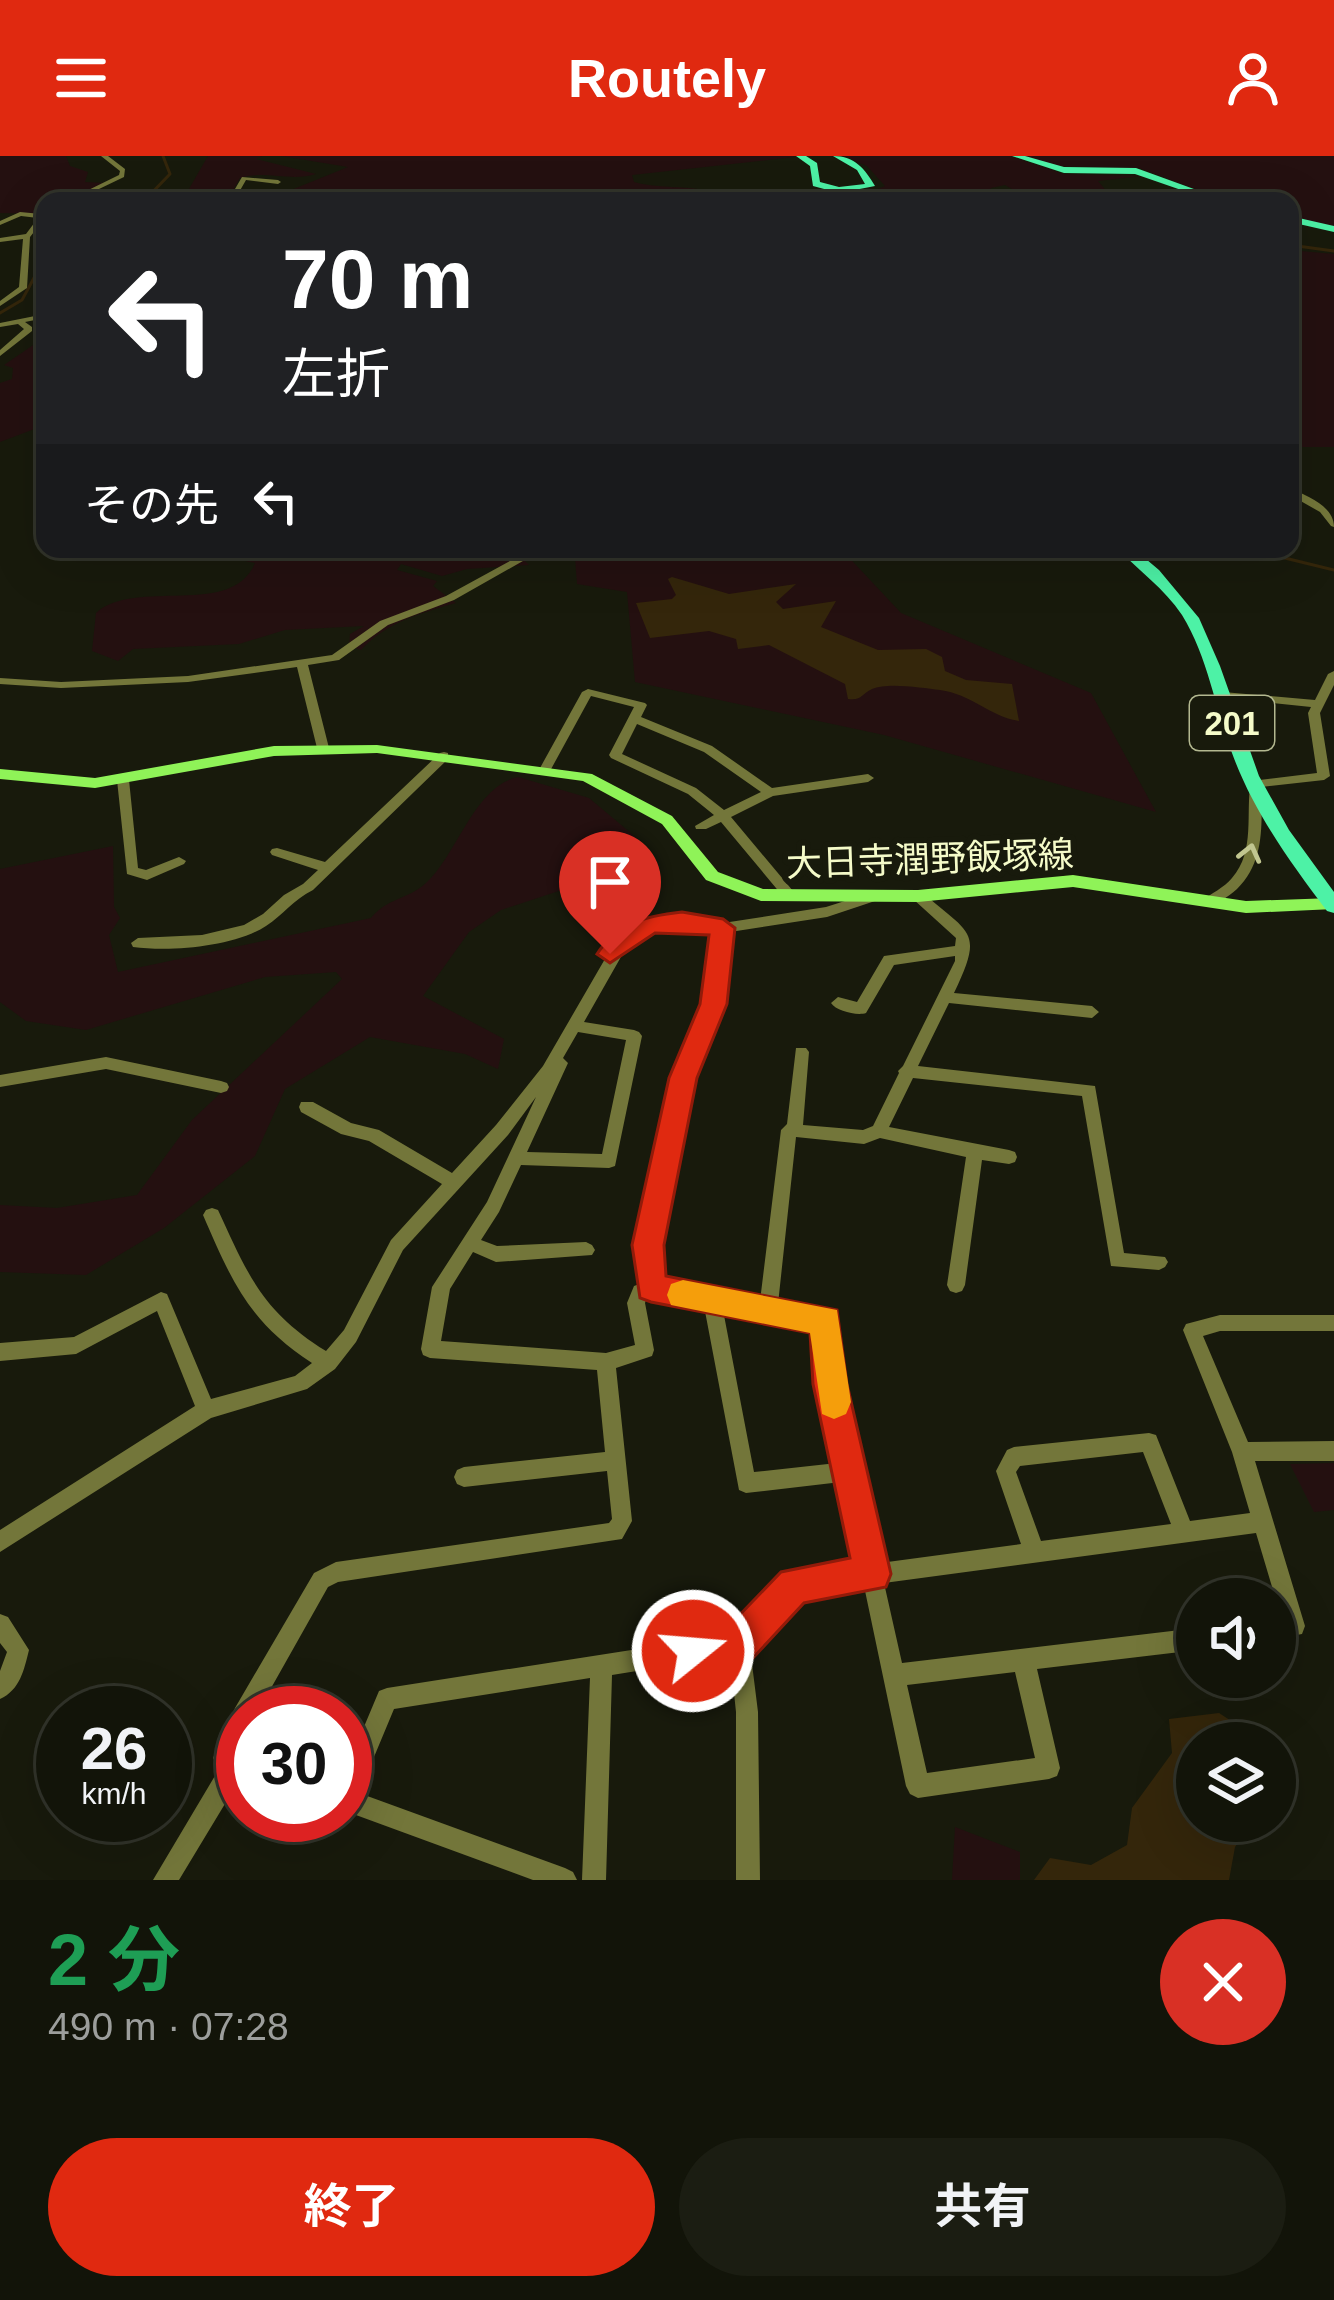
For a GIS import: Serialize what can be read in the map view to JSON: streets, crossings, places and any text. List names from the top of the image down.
{
  "streets": {
    "highway": ["201"],
    "main road": ["大日寺潤野飯塚線"]
  },
  "crossings": [
    ["201", "大日寺潤野飯塚線"]
  ],
  "page": {
    "header": "Routely",
    "turn": ["70 m", "左折"],
    "then": "その先",
    "speed": "26 km/h",
    "limit": "30",
    "heading": ["2 分", "490 m · 07:28"],
    "buttons": ["終了", "共有"]
  }
}
